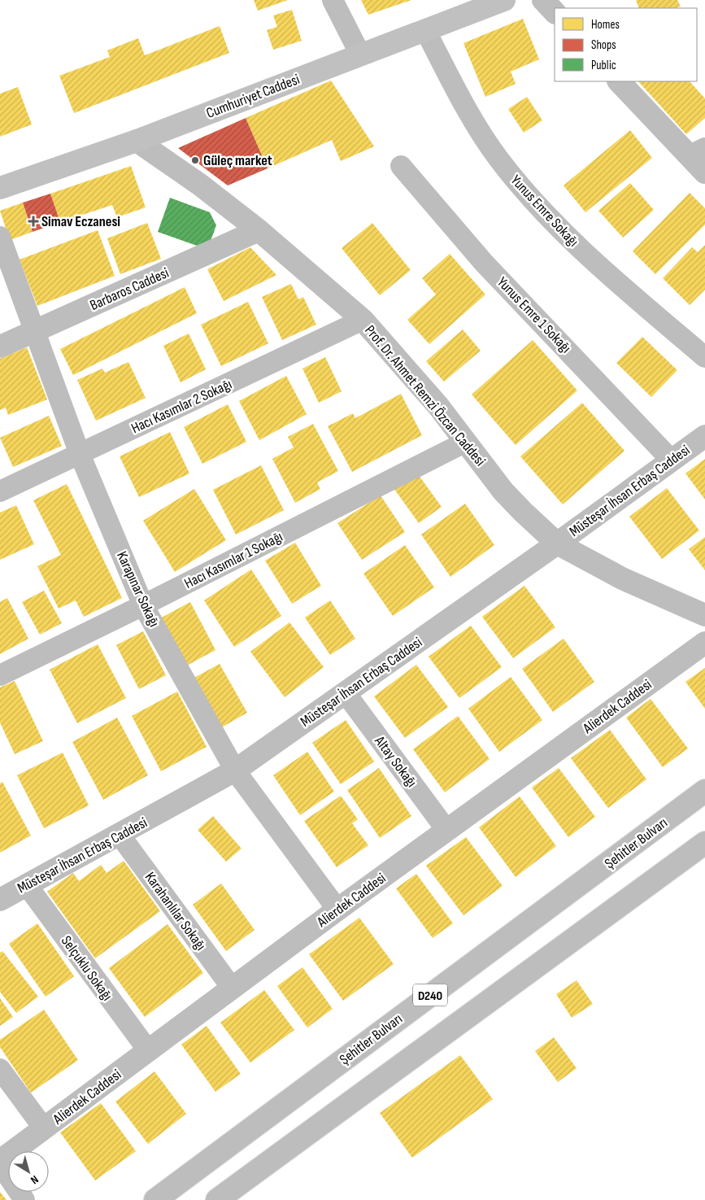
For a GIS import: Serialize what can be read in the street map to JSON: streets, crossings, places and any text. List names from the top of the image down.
{
  "streets": {
    "main road": ["Cumhuriyet Caddesi"],
    "street": [
      "Yunus Emre Sokağı",
      "Barbaros Caddesi",
      "Yunus Emre 1 Sokağı",
      "Prof. Dr. Ahmet Remzi Özcan Caddesi",
      "Hacı Kasımlar 2 Sokağı",
      "Müsteşar İhsan Erbaş Caddesi",
      "Hacı Kasımlar 1 Sokağı",
      "Karapınar Sokağı",
      "Alierdek Caddesi",
      "Altay Sokağı",
      "Şehitler Bulvarı",
      "Karahanlılar Sokağı",
      "Selçuklu Sokağı",
      "D240"
    ]
  },
  "crossings": [
    ["Cumhuriyet Caddesi", "Yunus Emre Sokağı"],
    ["Cumhuriyet Caddesi", "Prof. Dr. Ahmet Remzi Özcan Caddesi"],
    ["Barbaros Caddesi", "Prof. Dr. Ahmet Remzi Özcan Caddesi"],
    ["Barbaros Caddesi", "Karapınar Sokağı"],
    ["Yunus Emre 1 Sokağı", "Müsteşar İhsan Erbaş Caddesi"],
    ["Prof. Dr. Ahmet Remzi Özcan Caddesi", "Hacı Kasımlar 2 Sokağı"],
    ["Prof. Dr. Ahmet Remzi Özcan Caddesi", "Müsteşar İhsan Erbaş Caddesi"],
    ["Prof. Dr. Ahmet Remzi Özcan Caddesi", "Hacı Kasımlar 1 Sokağı"],
    ["Hacı Kasımlar 2 Sokağı", "Karapınar Sokağı"],
    ["Müsteşar İhsan Erbaş Caddesi", "Karapınar Sokağı"],
    ["Müsteşar İhsan Erbaş Caddesi", "Altay Sokağı"],
    ["Müsteşar İhsan Erbaş Caddesi", "Karahanlılar Sokağı"],
    ["Müsteşar İhsan Erbaş Caddesi", "Selçuklu Sokağı"],
    ["Hacı Kasımlar 1 Sokağı", "Karapınar Sokağı"],
    ["Karapınar Sokağı", "Alierdek Caddesi"],
    ["Alierdek Caddesi", "Altay Sokağı"],
    ["Alierdek Caddesi", "Karahanlılar Sokağı"],
    ["Alierdek Caddesi", "Selçuklu Sokağı"]
  ],
  "places": {
    "other": ["Güleç market"],
    "health": ["Simav Eczanesi"]
  },
  "legend": ["Homes", "Shops", "Public"],
  "north": "bottom right"
}
